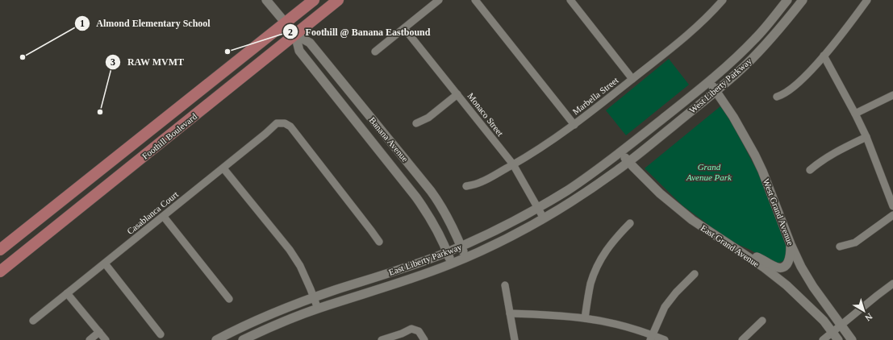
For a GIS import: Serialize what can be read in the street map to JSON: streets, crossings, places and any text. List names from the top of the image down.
{
  "streets": {
    "main road": ["Foothill Boulevard"],
    "street": [
      "West Liberty Parkway",
      "Marbella Street",
      "Monaco Street",
      "Banana Avenue",
      "West Grand Avenue",
      "Casablanca Court",
      "East Grand Avenue",
      "East Liberty Parkway"
    ]
  },
  "crossings": [
    ["West Liberty Parkway", "West Grand Avenue"],
    ["West Liberty Parkway", "East Grand Avenue"],
    ["West Liberty Parkway", "East Liberty Parkway"],
    ["Marbella Street", "Monaco Street"],
    ["Monaco Street", "East Liberty Parkway"],
    ["Foothill Boulevard", "Banana Avenue"],
    ["Banana Avenue", "East Liberty Parkway"],
    ["East Grand Avenue", "East Liberty Parkway"]
  ],
  "parks": ["Grand Avenue Park"],
  "places": ["Foothill @ Banana Eastbound", "Almond Elementary School", "RAW MVMT"],
  "north": "bottom right"
}
